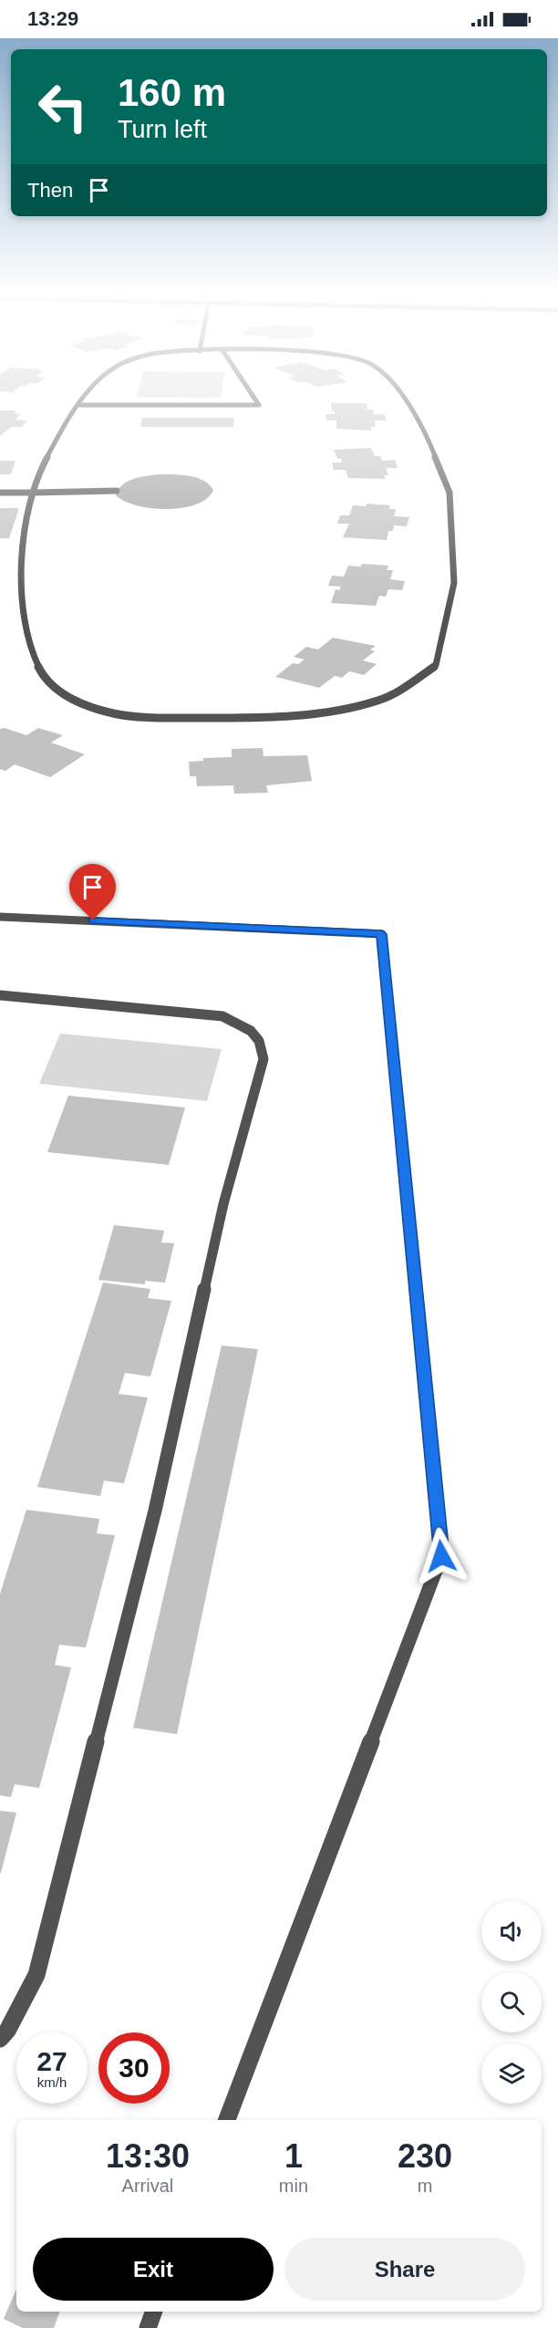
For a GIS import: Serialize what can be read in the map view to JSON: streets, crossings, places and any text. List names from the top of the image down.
{
  "page": {
    "status": "13:29",
    "turn": ["160 m", "Turn left"],
    "then": "Then",
    "speed": "27 km/h",
    "limit": "30",
    "eta": [
      "13:30",
      "Arrival",
      "1",
      "min",
      "230",
      "m"
    ],
    "buttons": ["Exit", "Share"]
  }
}
